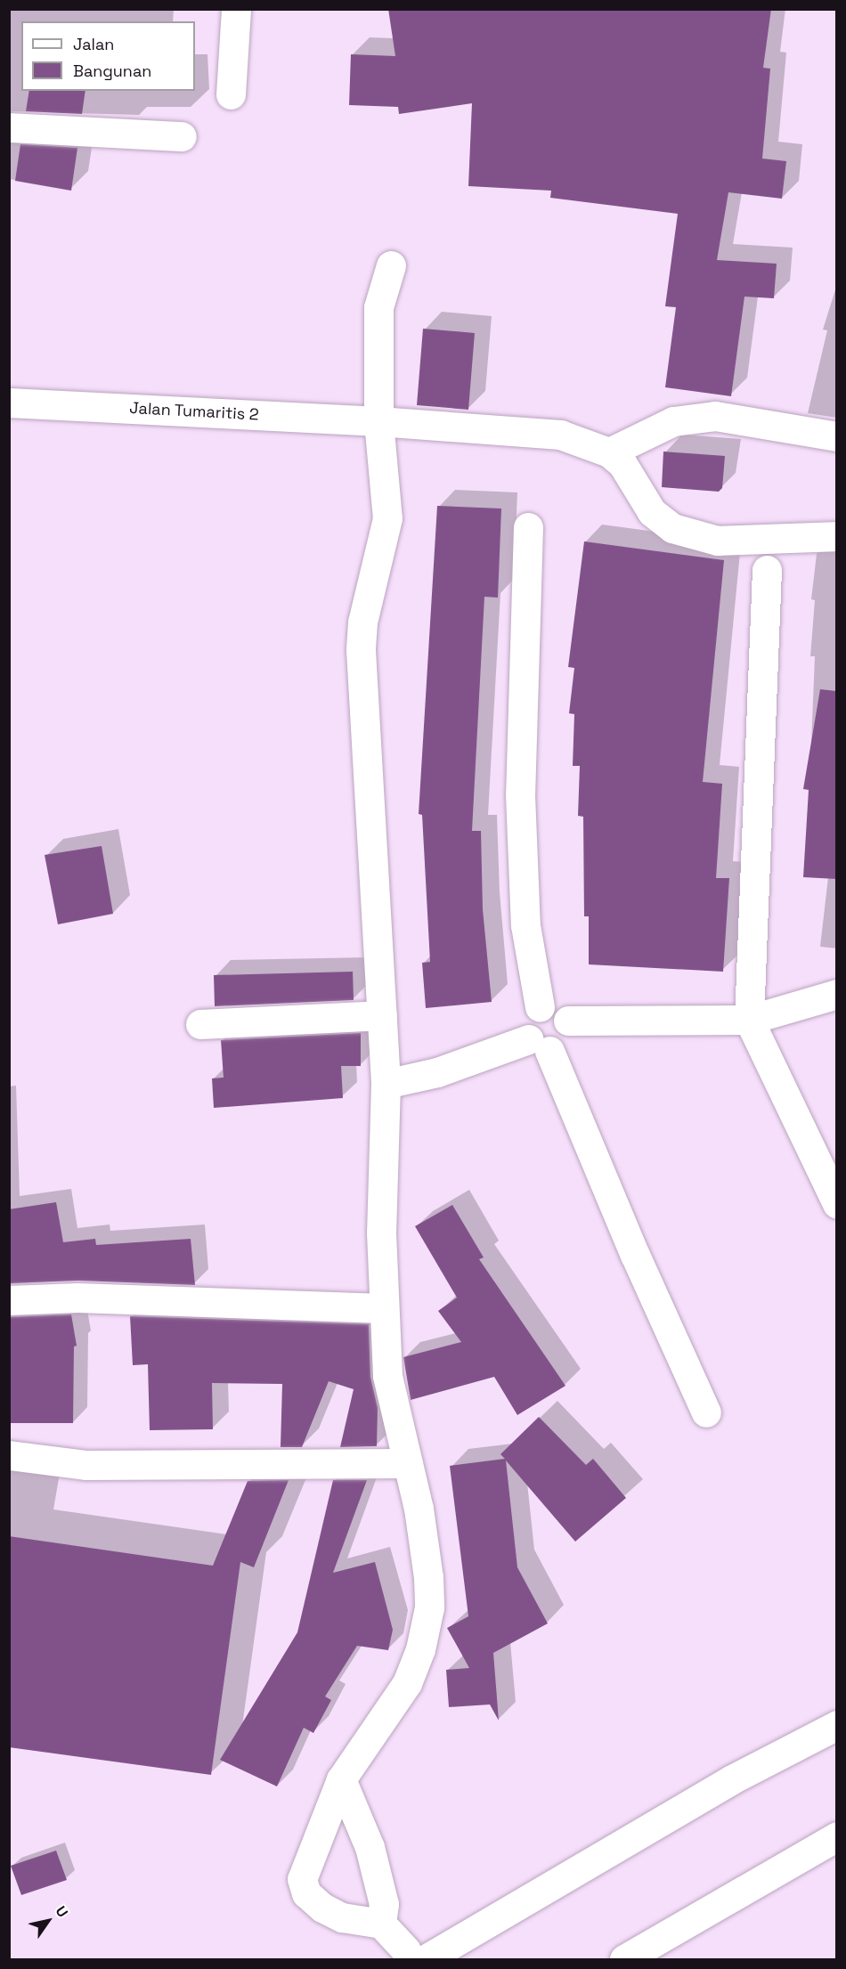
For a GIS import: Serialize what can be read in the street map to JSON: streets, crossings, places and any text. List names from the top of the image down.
{
  "streets": {
    "main road": ["Jalan Tumaritis 2"]
  },
  "legend": ["Jalan", "Bangunan"],
  "north": "top right"
}
